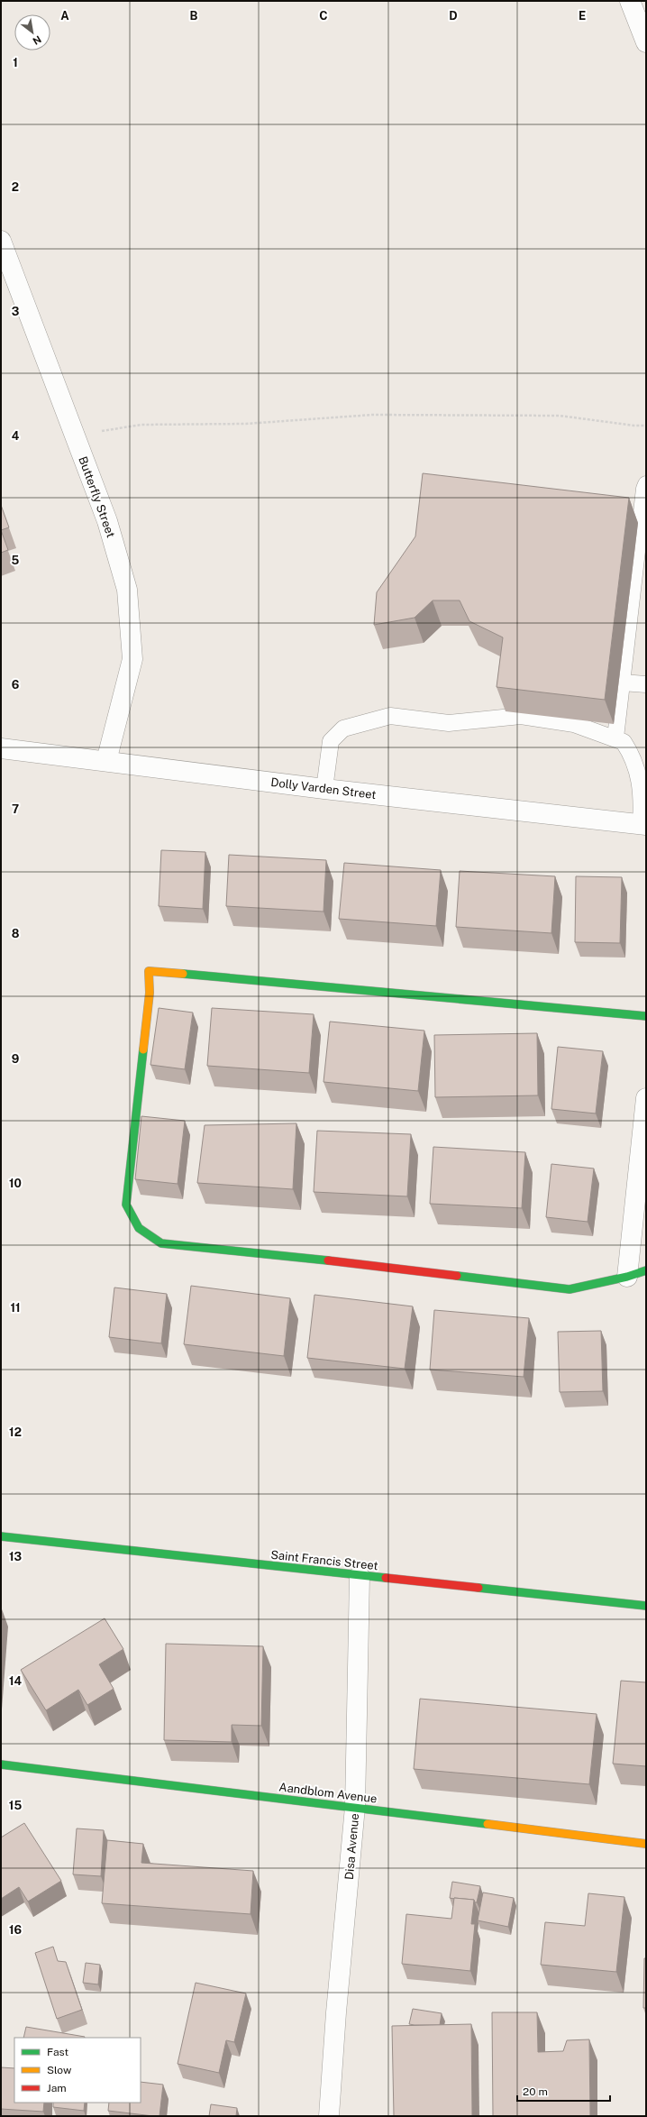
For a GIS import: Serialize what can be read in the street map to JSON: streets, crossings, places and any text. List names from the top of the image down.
{
  "streets": {
    "street": [
      "Butterfly Street",
      "Dolly Varden Street",
      "Saint Francis Street",
      "Aandblom Avenue",
      "Disa Avenue"
    ]
  },
  "crossings": [
    ["Butterfly Street", "Dolly Varden Street"],
    ["Saint Francis Street", "Disa Avenue"],
    ["Aandblom Avenue", "Disa Avenue"]
  ],
  "legend": ["Fast", "Slow", "Jam"],
  "scale_bar": "20 m",
  "north": "bottom right",
  "grid": {
    "columns": [
      "A",
      "B",
      "C",
      "D",
      "E"
    ],
    "rows": [
      "1",
      "2",
      "3",
      "4",
      "5",
      "6",
      "7",
      "8",
      "9",
      "10",
      "11",
      "12",
      "13",
      "14",
      "15",
      "16"
    ]
  }
}
